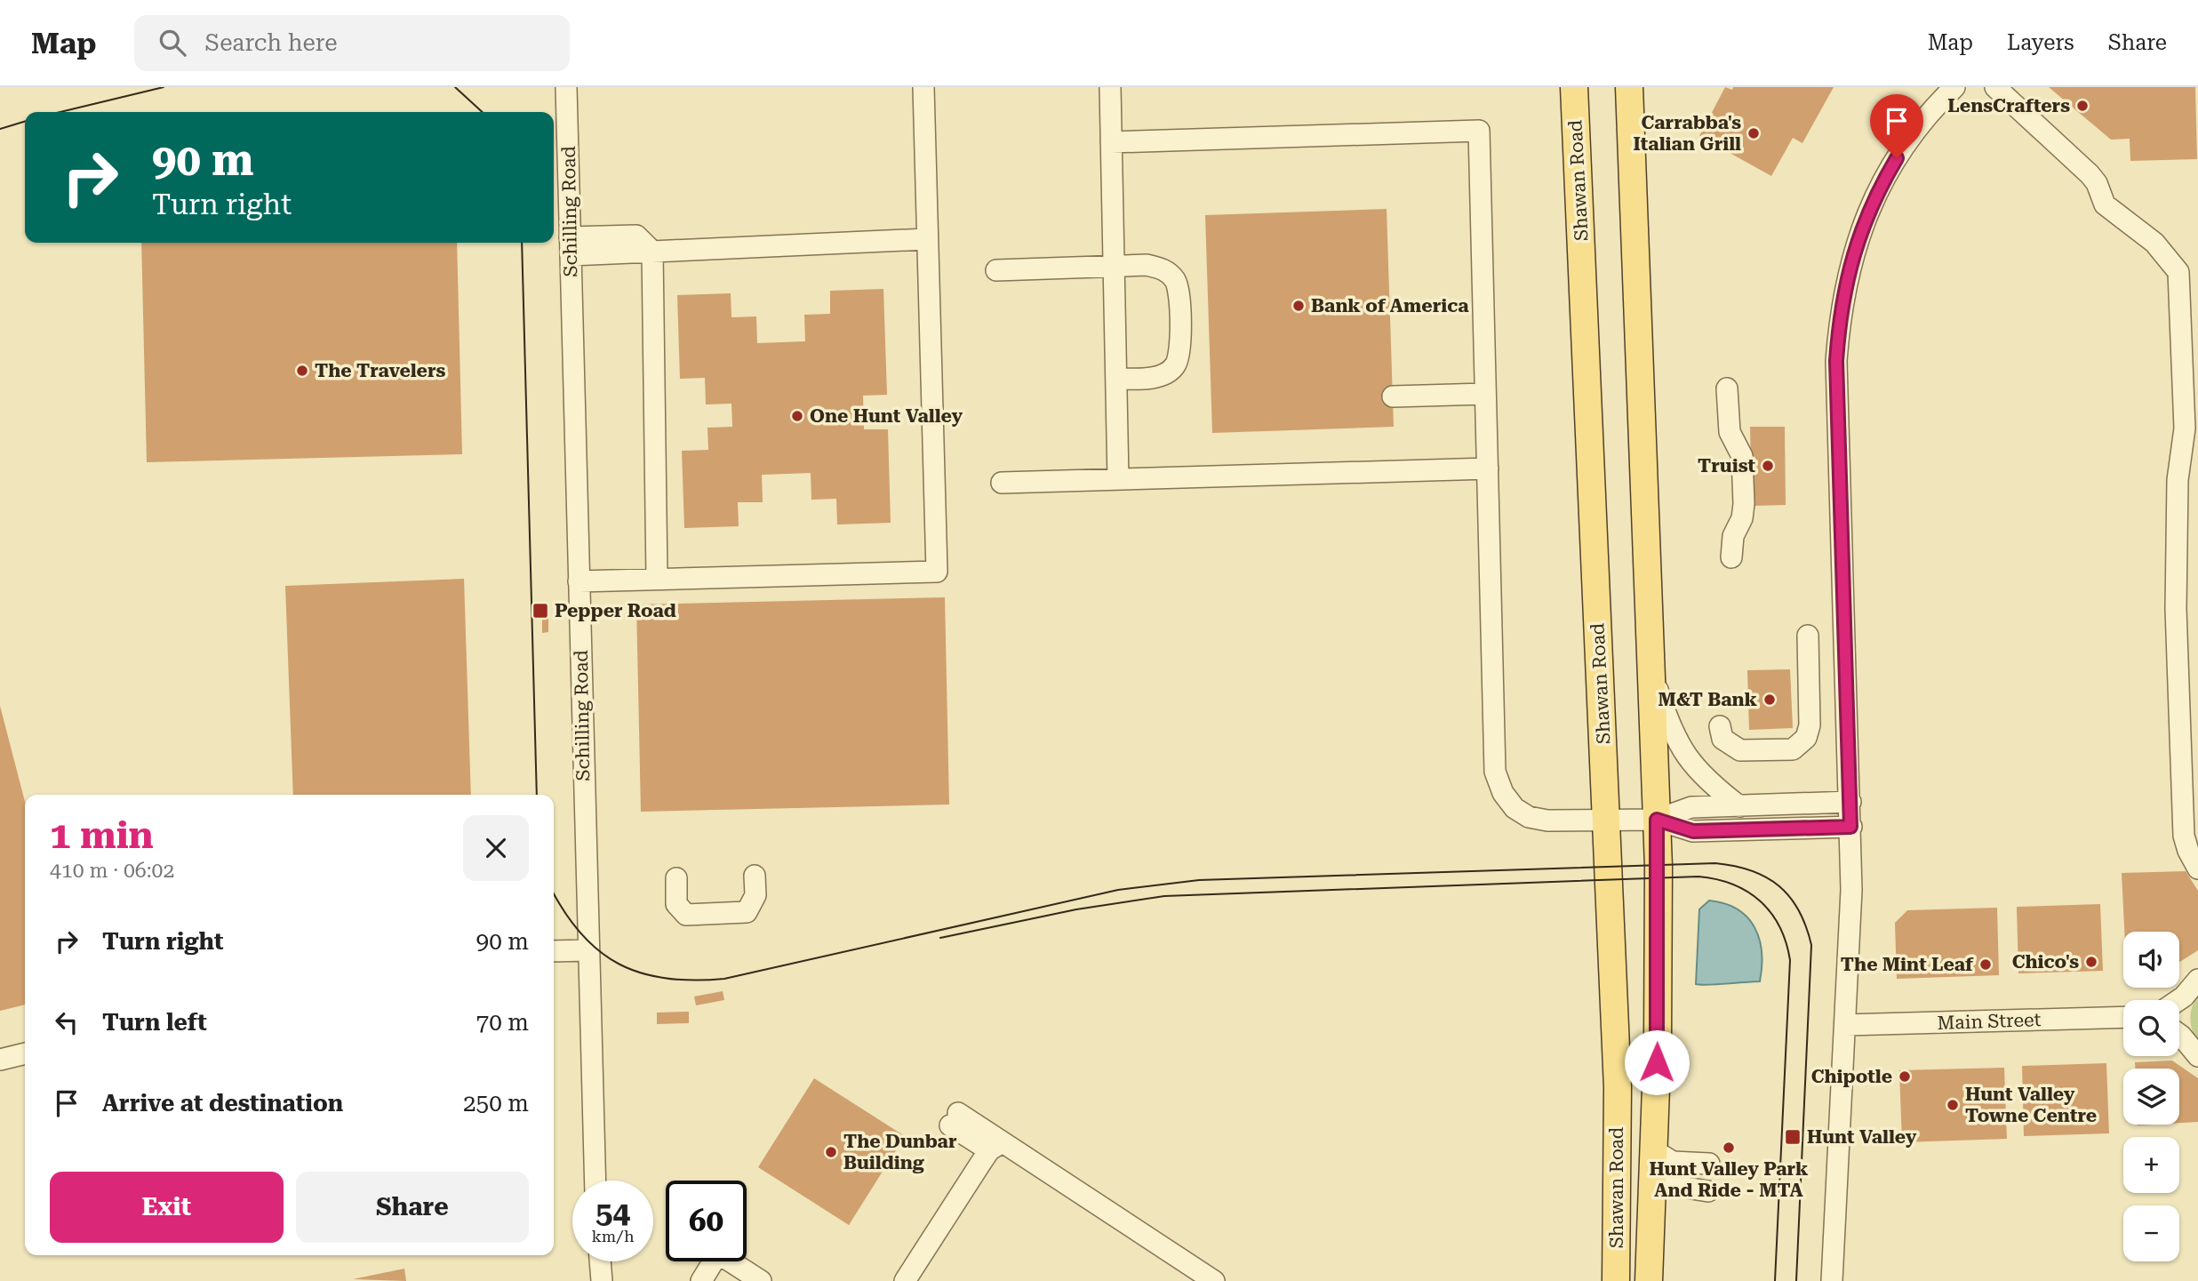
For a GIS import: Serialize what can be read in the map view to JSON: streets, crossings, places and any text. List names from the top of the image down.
{
  "streets": {
    "main road": ["Shawan Road"],
    "street": ["Schilling Road", "Main Street"]
  },
  "places": {
    "other": [
      "LensCrafters",
      "Carrabba's Italian Grill",
      "Bank of America",
      "The Travelers",
      "One Hunt Valley",
      "Truist",
      "M&T Bank",
      "Chico's",
      "The Mint Leaf",
      "Chipotle",
      "Hunt Valley Towne Centre",
      "Hunt Valley Park And Ride - MTA",
      "The Dunbar Building"
    ],
    "transit": ["Pepper Road", "Hunt Valley"]
  },
  "page": {
    "header": "Map",
    "search": "Search here",
    "nav": ["Map", "Layers", "Share"],
    "turn": ["90 m", "Turn right"],
    "heading": ["1 min", "410 m · 06:02"],
    "list": [
      {
        "name": "Turn right",
        "value": "90 m"
      },
      {
        "name": "Turn left",
        "value": "70 m"
      },
      {
        "name": "Arrive at destination",
        "value": "250 m"
      }
    ],
    "map_buttons": ["+", "−"],
    "buttons": ["Exit", "Share"],
    "speed": "54 km/h",
    "limit": "60"
  }
}
